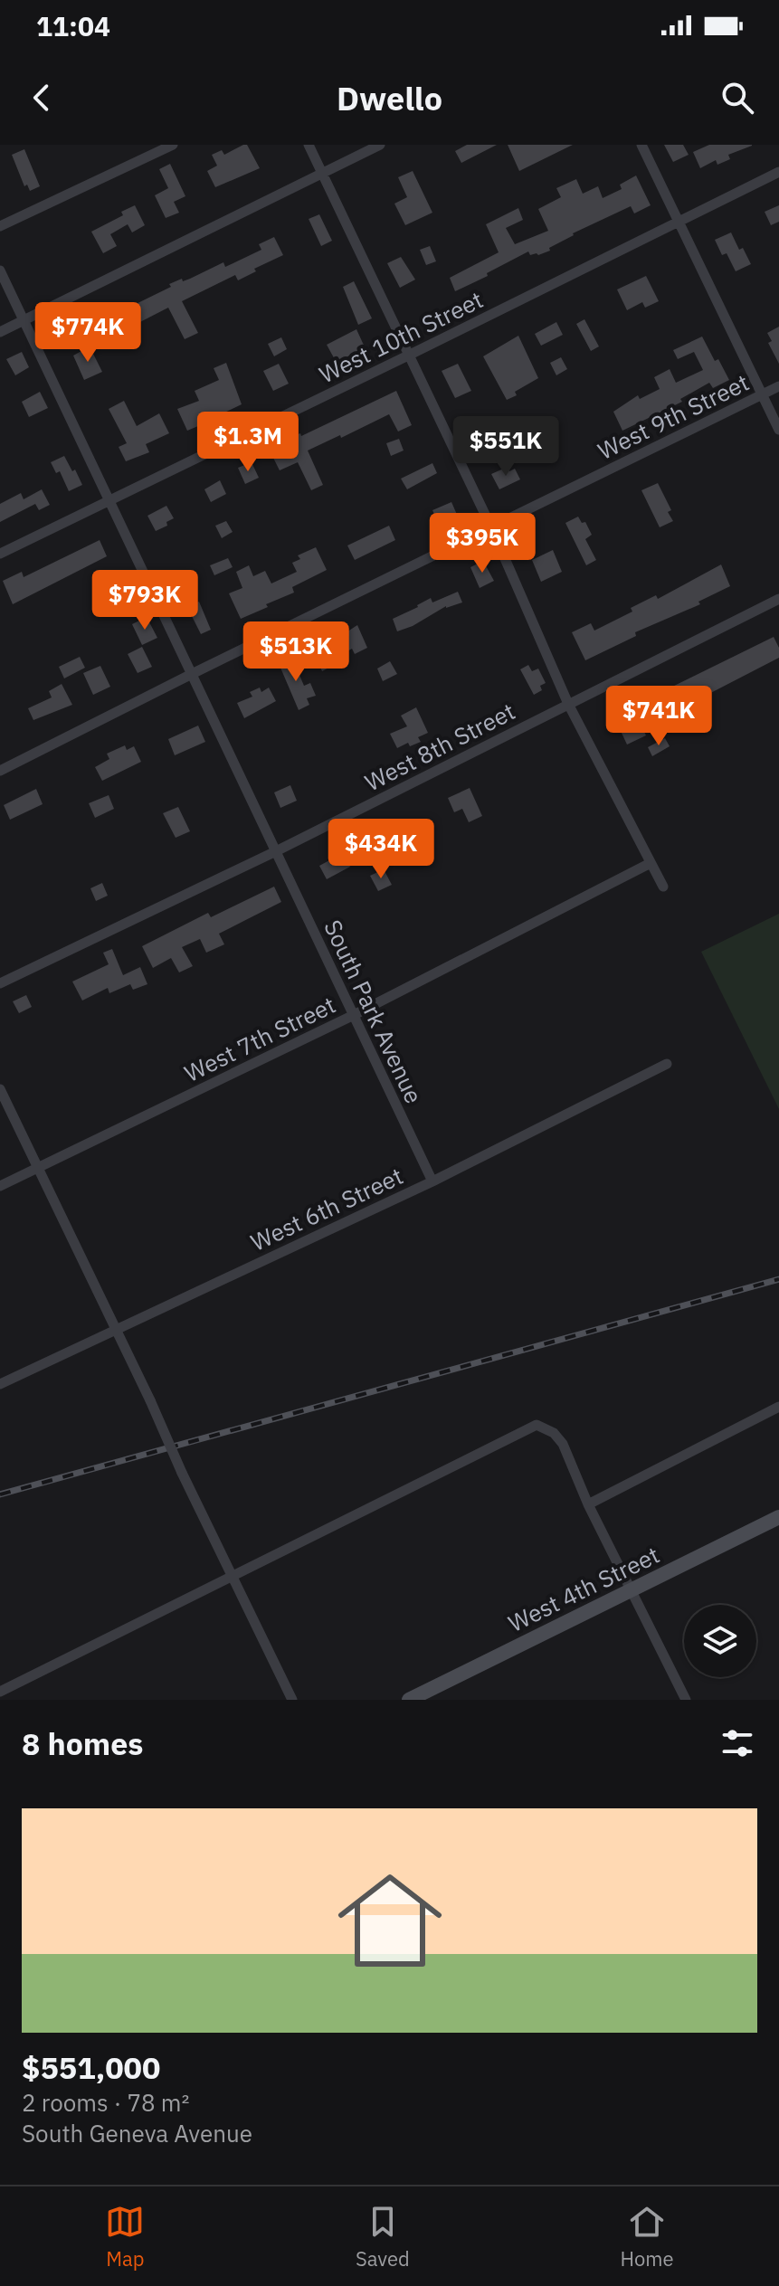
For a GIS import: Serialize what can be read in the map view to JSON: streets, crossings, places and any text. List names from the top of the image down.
{
  "streets": {
    "main road": ["West 4th Street"],
    "street": [
      "West 10th Street",
      "West 9th Street",
      "West 8th Street",
      "South Park Avenue",
      "West 7th Street",
      "West 6th Street"
    ]
  },
  "crossings": [
    ["West 10th Street", "South Park Avenue"],
    ["West 9th Street", "South Park Avenue"],
    ["West 8th Street", "South Park Avenue"],
    ["South Park Avenue", "West 7th Street"],
    ["South Park Avenue", "West 6th Street"]
  ],
  "page": {
    "status": "11:04",
    "header": "Dwello",
    "price": [
      "$774K",
      "$1.3M",
      "$551K",
      "$395K",
      "$793K",
      "$513K",
      "$741K",
      "$434K"
    ],
    "heading": "8 homes",
    "list": [
      {
        "name": "$551,000",
        "note": "2 rooms · 78 m² · South Geneva Avenue"
      }
    ],
    "tabs": ["Map", "Saved", "Home"]
  }
}
